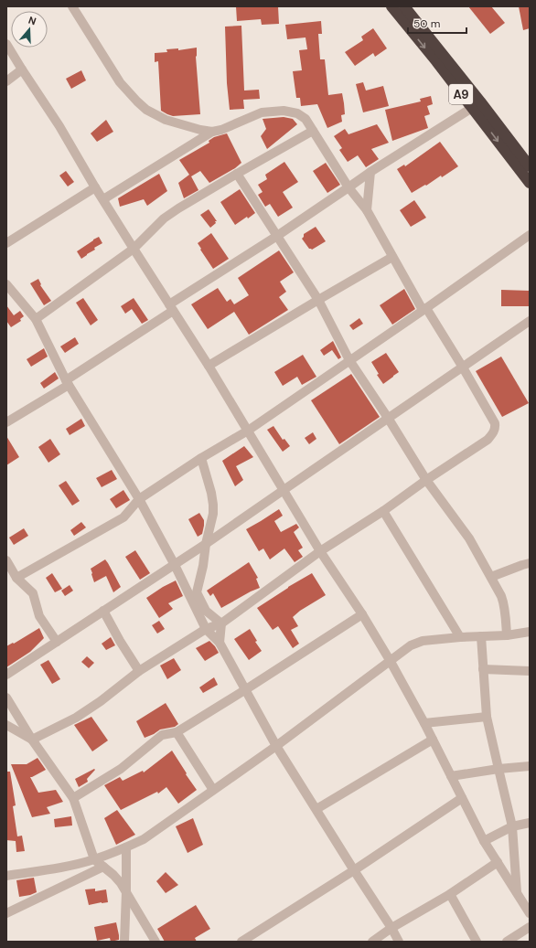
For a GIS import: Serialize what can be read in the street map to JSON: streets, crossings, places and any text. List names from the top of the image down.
{
  "streets": {
    "highway": ["A9"]
  },
  "scale_bar": "50 m",
  "north": "top"
}
